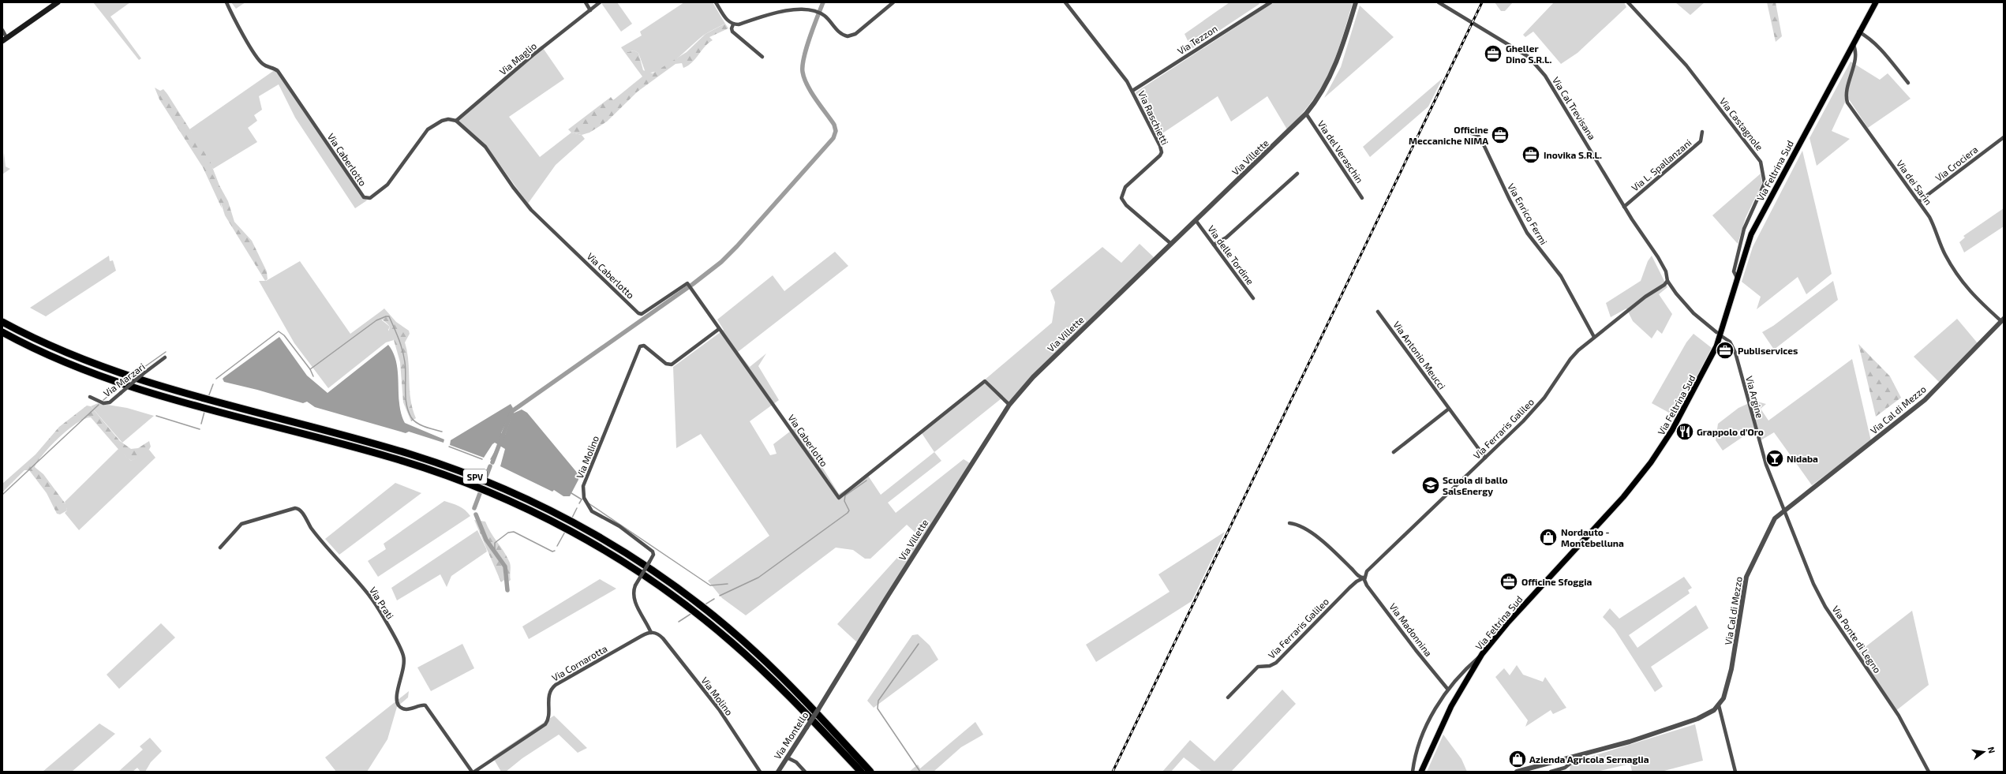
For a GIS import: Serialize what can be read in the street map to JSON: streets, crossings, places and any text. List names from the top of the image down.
{
  "streets": {
    "highway": ["SPV"],
    "main road": ["Via Feltrina Sud"],
    "street": [
      "Via Tezzon",
      "Via Maglio",
      "Via Cal Trevisana",
      "Via Raschietti",
      "Via Castagnole",
      "Via del Veraschin",
      "Via Villette",
      "Via Caberlotto",
      "Via Crociera",
      "Via L. Spallanzani",
      "Via dei Sarin",
      "Via Enrico Fermi",
      "Via delle Tordine",
      "Via Antonio Meucci",
      "Via Marzari",
      "Via Argine",
      "Via Cal di Mezzo",
      "Via Ferraris Galileo",
      "Via Molino",
      "Via Prati",
      "Via Madonnina",
      "Via Ponte di Legno",
      "Via Cornarotta",
      "Via Montello"
    ]
  },
  "crossings": [
    ["Via Tezzon", "Via Raschietti"],
    ["Via Maglio", "Via Caberlotto"],
    ["Via Cal Trevisana", "Via L. Spallanzani"],
    ["Via Cal Trevisana", "Via Feltrina Sud"],
    ["Via Cal Trevisana", "Via Argine"],
    ["Via Cal Trevisana", "Via Ferraris Galileo"],
    ["Via Raschietti", "Via Villette"],
    ["Via Castagnole", "Via Feltrina Sud"],
    ["Via del Veraschin", "Via Villette"],
    ["Via Villette", "Via Caberlotto"],
    ["Via Villette", "Via delle Tordine"],
    ["Via Villette", "Via Montello"],
    ["Via Caberlotto", "Via Molino"],
    ["Via Crociera", "Via dei Sarin"],
    ["Via Feltrina Sud", "Via dei Sarin"],
    ["Via dei Sarin", "Via Cal di Mezzo"],
    ["Via Enrico Fermi", "Via Ferraris Galileo"],
    ["Via Antonio Meucci", "Via Ferraris Galileo"],
    ["Via Argine", "Via Cal di Mezzo"],
    ["Via Argine", "Via Ponte di Legno"],
    ["Via Cal di Mezzo", "Via Ponte di Legno"],
    ["Via Ferraris Galileo", "Via Madonnina"],
    ["Via Molino", "Via Cornarotta"],
    ["Via Prati", "Via Cornarotta"]
  ],
  "places": {
    "office": [
      "Gheller Dino S.R.L.",
      "Officine Meccaniche NIMA",
      "Inovika S.R.L.",
      "Publiservices",
      "Officine Sfoggia"
    ],
    "restaurant": ["Grappolo d'Oro"],
    "bar": ["Nidaba"],
    "school or university": ["Scuola di ballo SalsEnergy"],
    "shop": ["Nordauto - Montebelluna", "Azienda Agricola Sernaglia"]
  },
  "north": "right"
}
